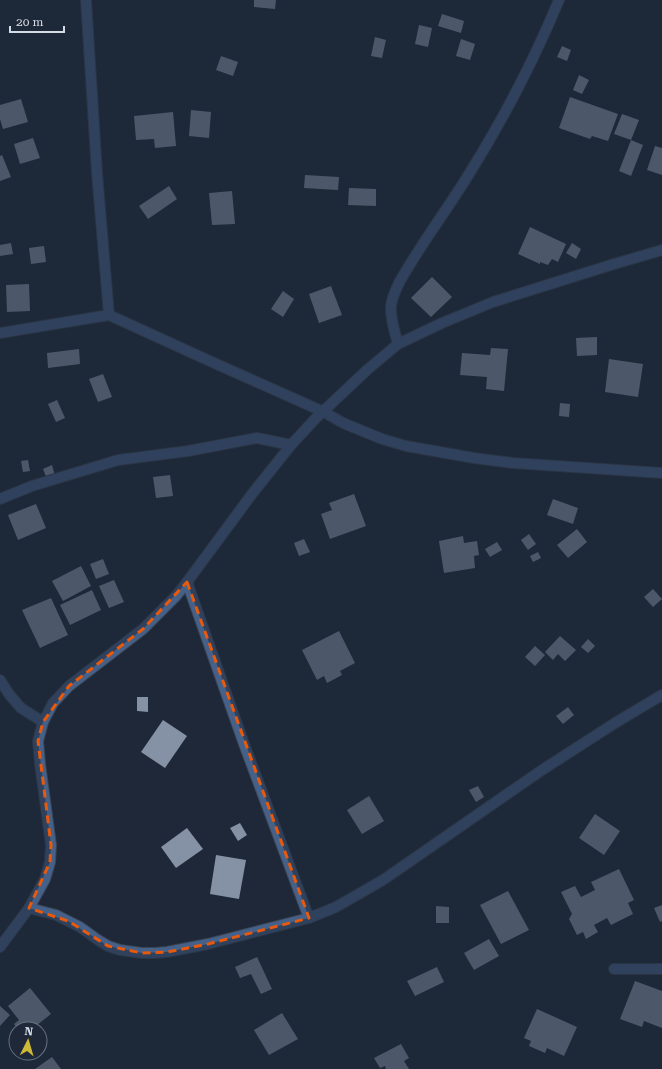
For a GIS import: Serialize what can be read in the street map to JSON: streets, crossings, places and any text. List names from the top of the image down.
{
  "scale_bar": "20 m",
  "north": "top"
}
